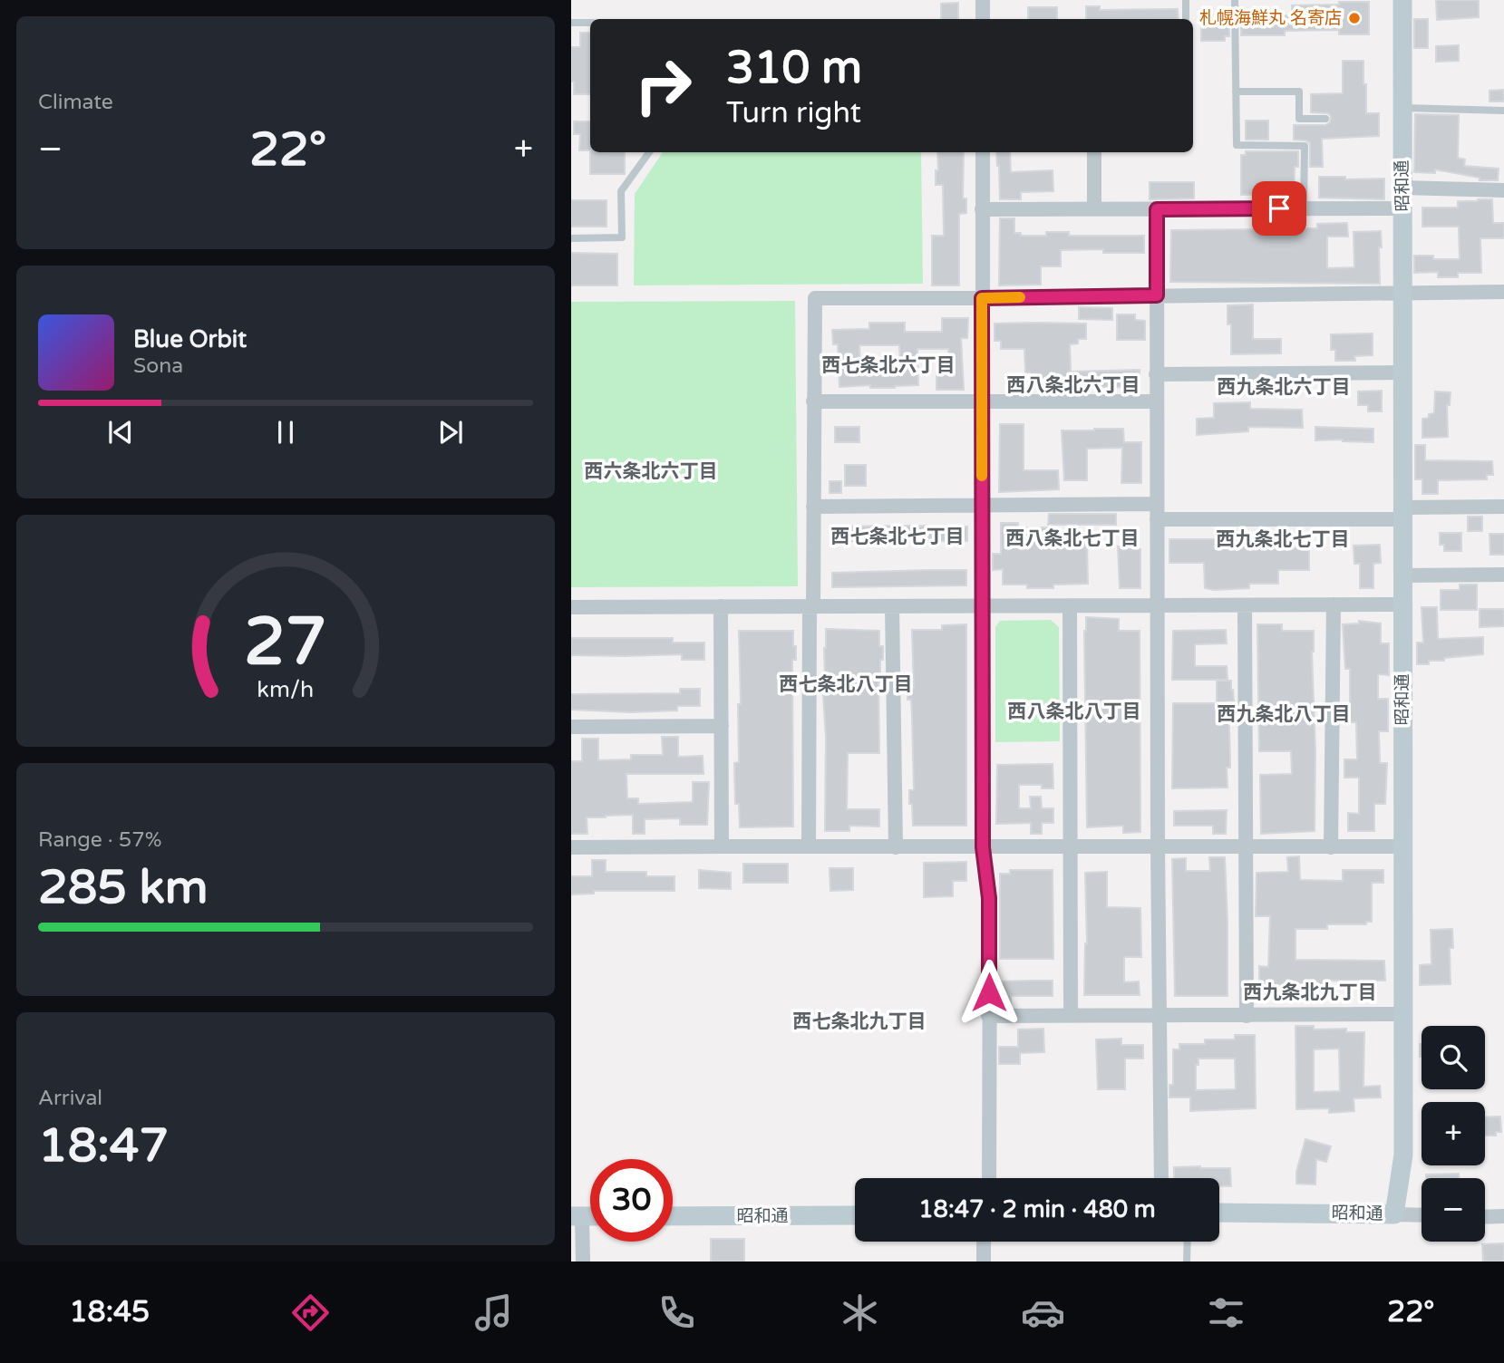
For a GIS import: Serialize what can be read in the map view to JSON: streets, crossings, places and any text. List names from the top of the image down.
{
  "streets": {
    "street": ["昭和通"]
  },
  "districts": [
    "西七条北六丁目",
    "西八条北六丁目",
    "西九条北六丁目",
    "西六条北六丁目",
    "西七条北七丁目",
    "西八条北七丁目",
    "西九条北七丁目",
    "西七条北八丁目",
    "西八条北八丁目",
    "西九条北八丁目",
    "西九条北九丁目",
    "西七条北九丁目"
  ],
  "places": ["札幌海鮮丸 名寄店"],
  "page": {
    "tile": [
      "Climate",
      ["Range · 57%", "285 km"],
      ["Arrival", "18:47"]
    ],
    "turn": ["310 m", "Turn right"],
    "heat": ["−", "22°", "+"],
    "song": ["Blue Orbit", "Sona"],
    "map_buttons": ["+", "−"],
    "limit": "30",
    "trip": "18:47 · 2 min · 480 m",
    "tabs": ["18:45", "22°"],
    "gauge": ["27", "km/h"]
  }
}
